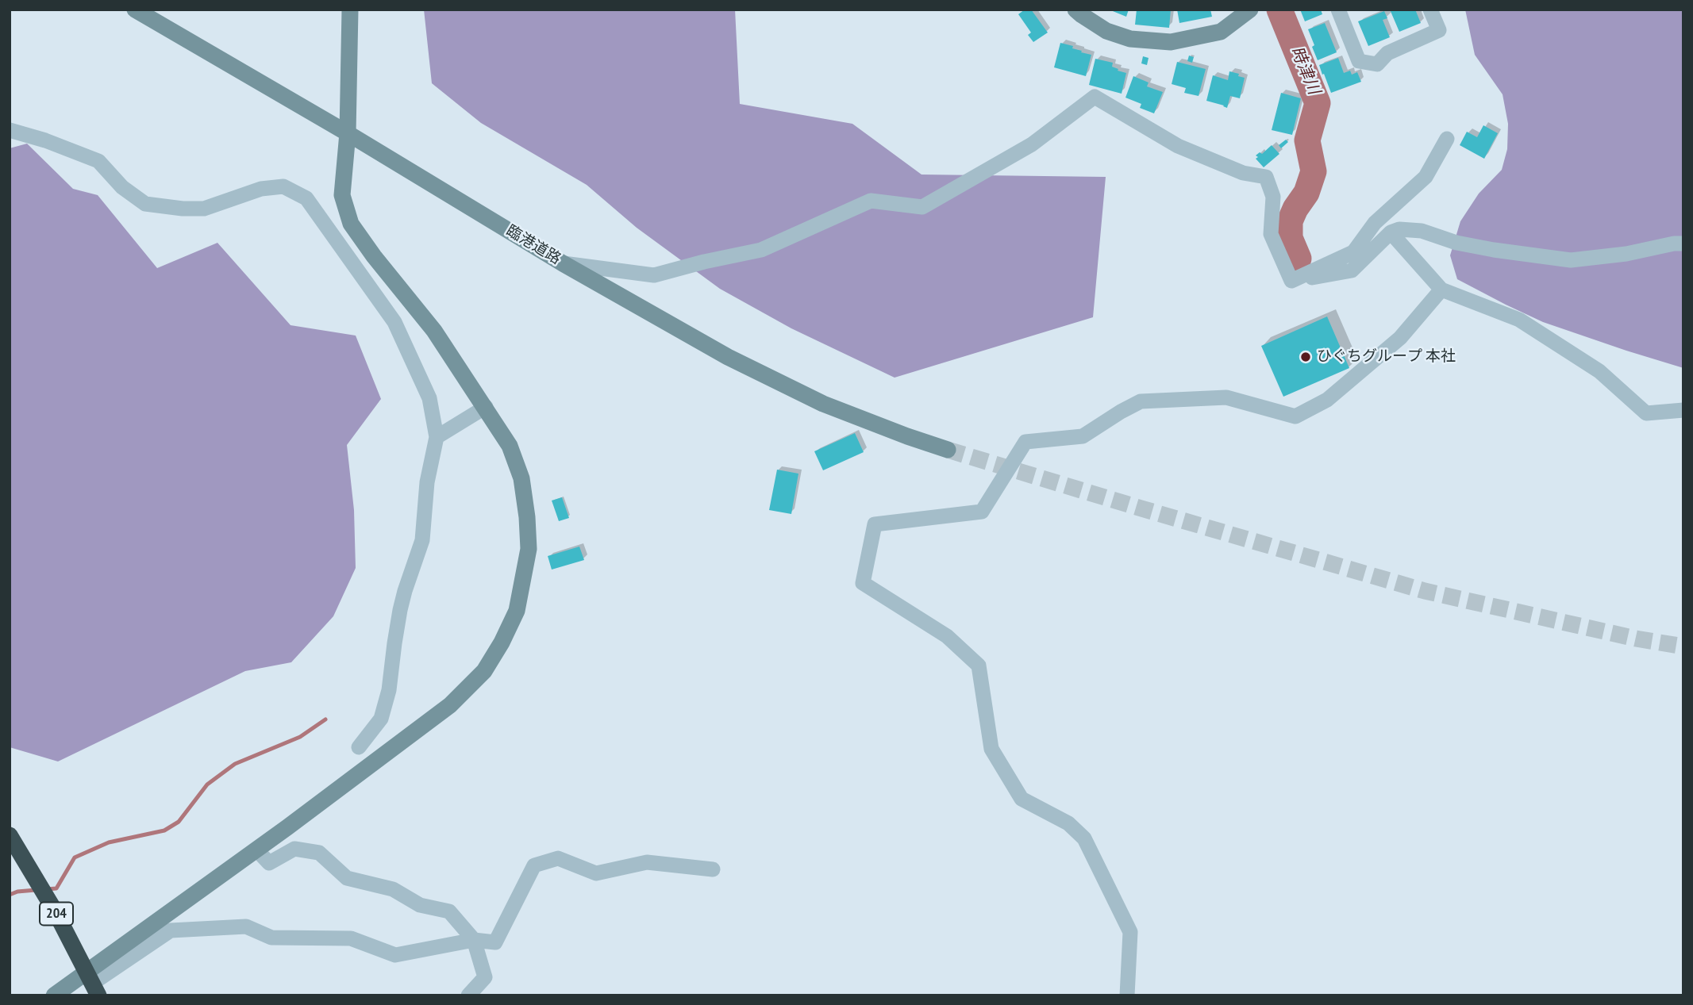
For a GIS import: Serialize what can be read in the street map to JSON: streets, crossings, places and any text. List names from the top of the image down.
{
  "streets": {
    "highway": ["204"],
    "street": ["臨港道路"]
  },
  "water": ["時津川"],
  "places": ["ひぐちグループ 本社"]
}
